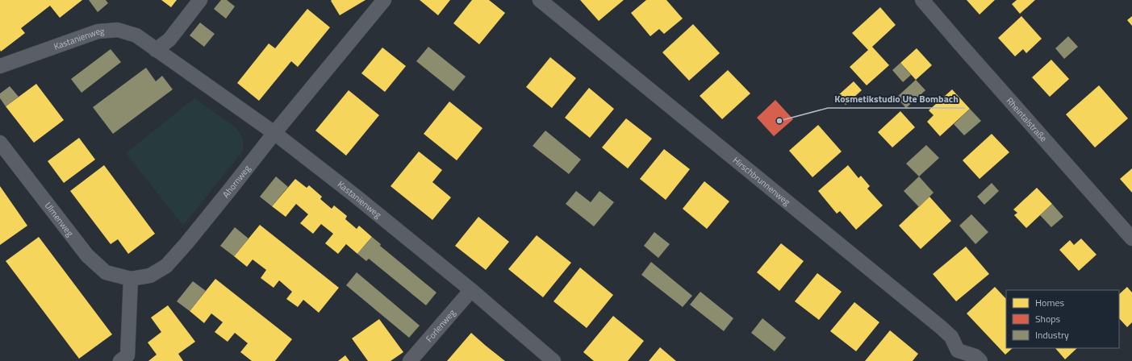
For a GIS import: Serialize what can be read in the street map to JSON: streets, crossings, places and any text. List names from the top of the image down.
{
  "streets": {
    "street": [
      "Kastanienweg",
      "Rheintalstraße",
      "Hirschbrunnenweg",
      "Ahornweg",
      "Ulmenweg",
      "Forlenweg"
    ]
  },
  "crossings": [
    ["Kastanienweg", "Ahornweg"],
    ["Kastanienweg", "Forlenweg"],
    ["Ahornweg", "Ulmenweg"]
  ],
  "places": ["Kosmetikstudio Ute Bombach"],
  "legend": ["Homes", "Shops", "Industry"]
}
